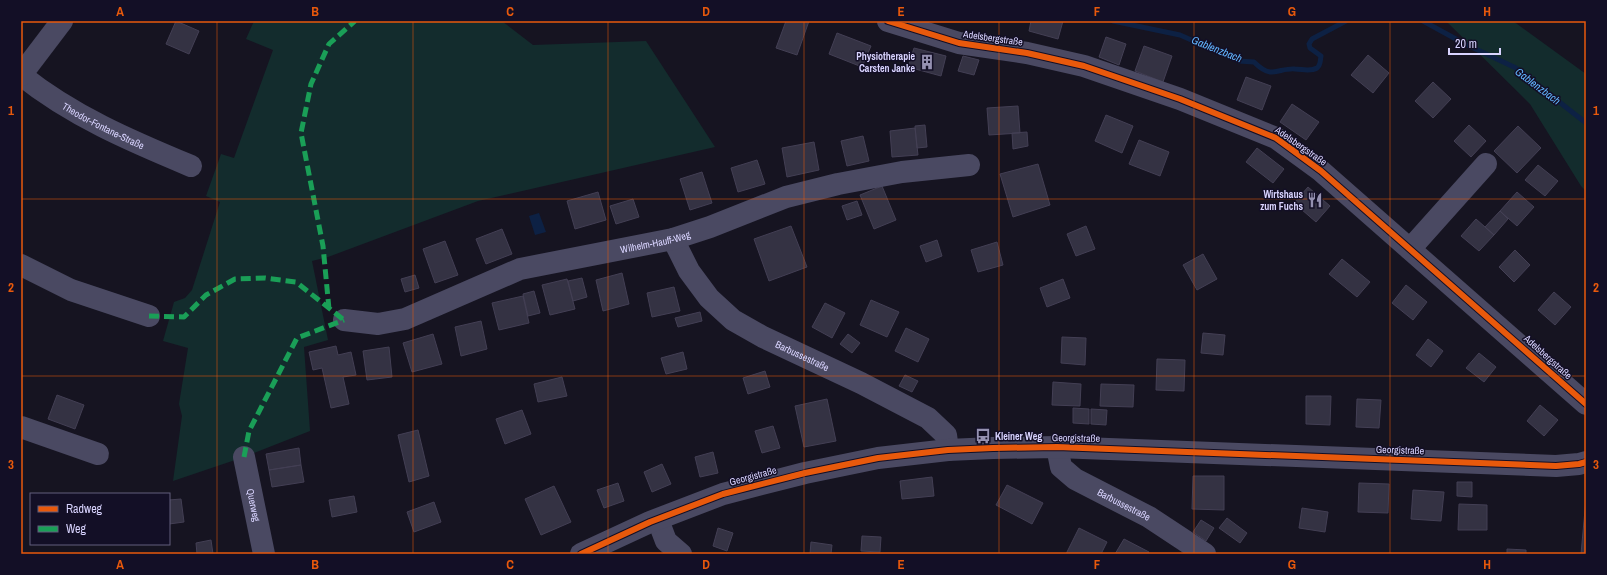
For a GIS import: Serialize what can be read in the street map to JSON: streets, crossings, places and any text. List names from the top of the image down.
{
  "streets": {
    "street": [
      "Adelsbergstraße",
      "Theodor-Fontane-Straße",
      "Wilhelm-Hauff-Weg",
      "Barbussestraße",
      "Georgistraße",
      "Querweg"
    ]
  },
  "crossings": [
    ["Wilhelm-Hauff-Weg", "Barbussestraße"],
    ["Barbussestraße", "Georgistraße"]
  ],
  "water": ["Gablenzbach"],
  "places": {
    "building": ["Physiotherapie Carsten Janke"],
    "restaurant": ["Wirtshaus zum Fuchs"],
    "bus stop": ["Kleiner Weg"]
  },
  "legend": ["Radweg", "Weg"],
  "scale_bar": "20 m",
  "grid": {
    "columns": [
      "A",
      "B",
      "C",
      "D",
      "E",
      "F",
      "G",
      "H"
    ],
    "rows": ["1", "2", "3"]
  }
}
